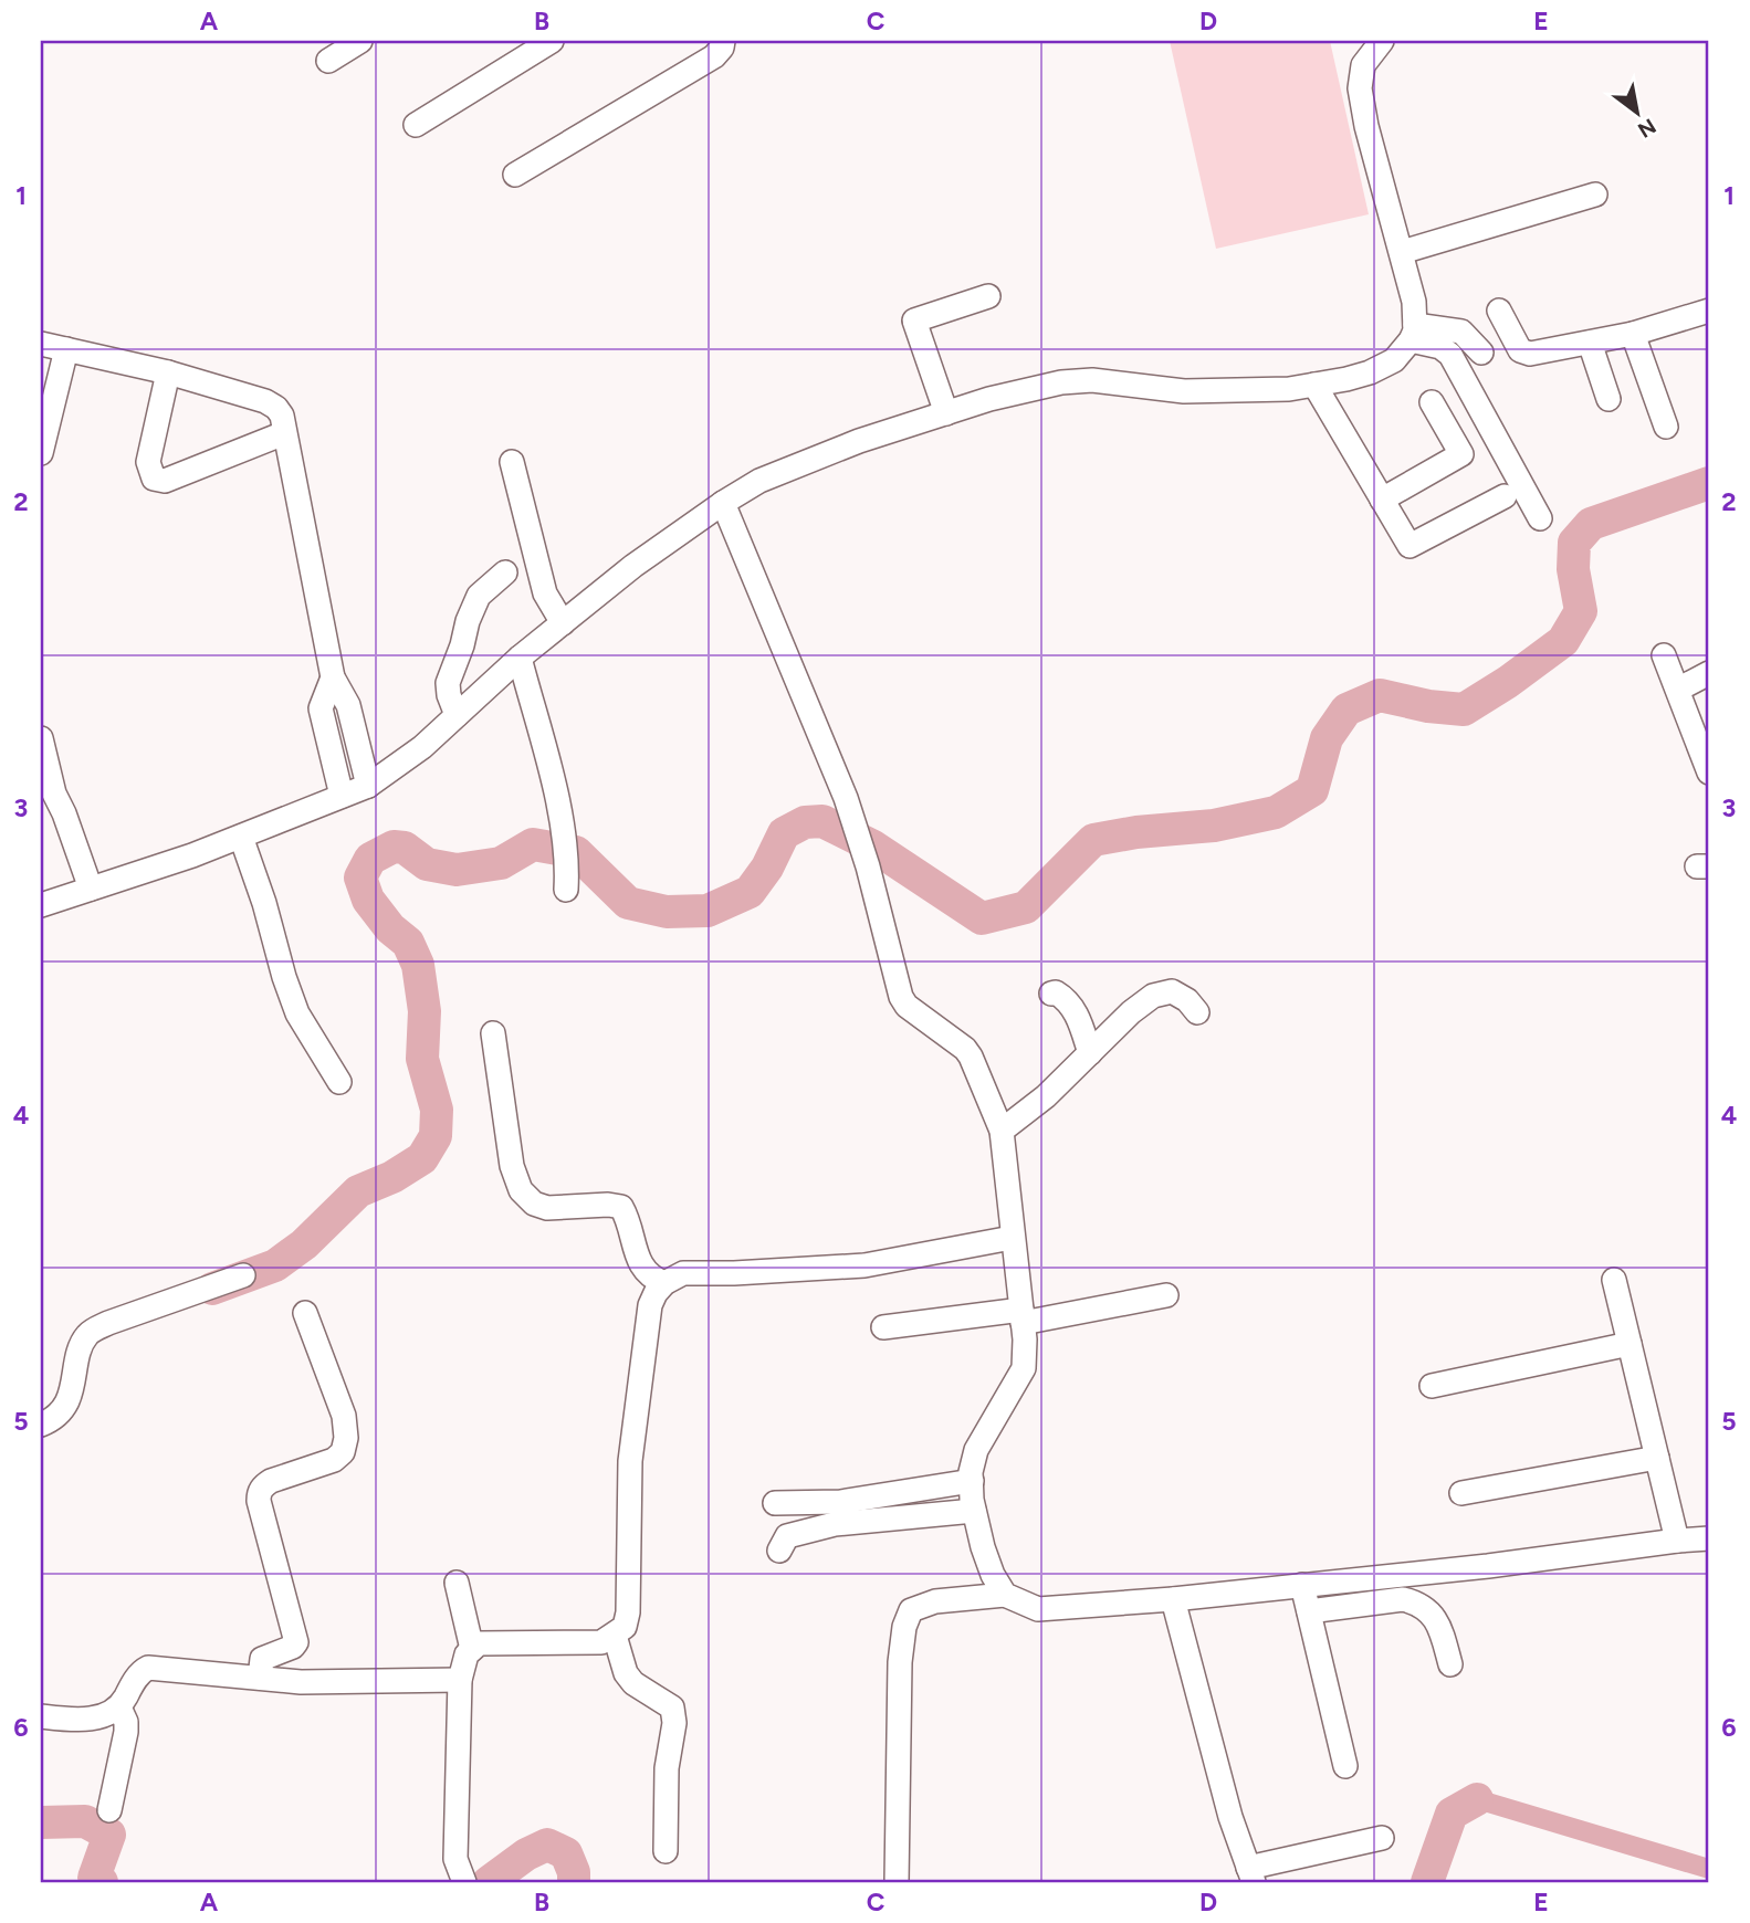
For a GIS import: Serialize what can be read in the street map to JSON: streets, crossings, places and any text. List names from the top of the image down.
{
  "north": "bottom right",
  "grid": {
    "columns": [
      "A",
      "B",
      "C",
      "D",
      "E"
    ],
    "rows": [
      "1",
      "2",
      "3",
      "4",
      "5",
      "6"
    ]
  }
}
